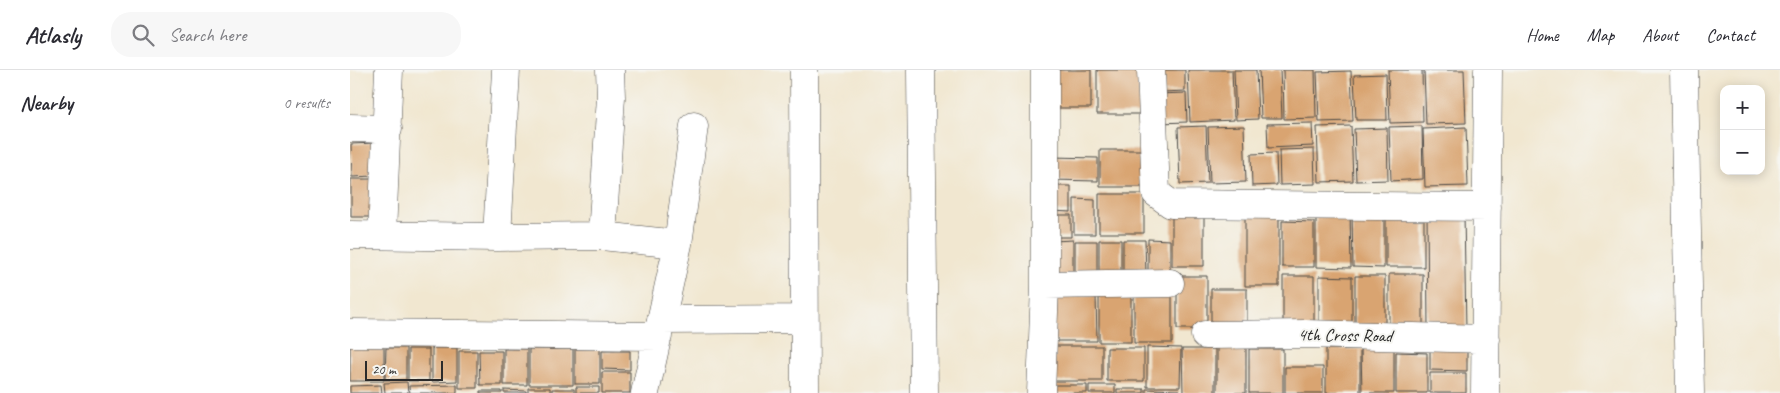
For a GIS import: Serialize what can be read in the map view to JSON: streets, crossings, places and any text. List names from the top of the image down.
{
  "streets": {
    "street": ["4th Cross Road"]
  },
  "scale_bar": "20 m",
  "page": {
    "header": "Atlasly",
    "search": "Search here",
    "nav": [
      "Home",
      "Map",
      "About",
      "Contact"
    ],
    "heading": ["Nearby", "0 results"],
    "map_buttons": ["+", "−"],
    "scale": "20 m"
  }
}
